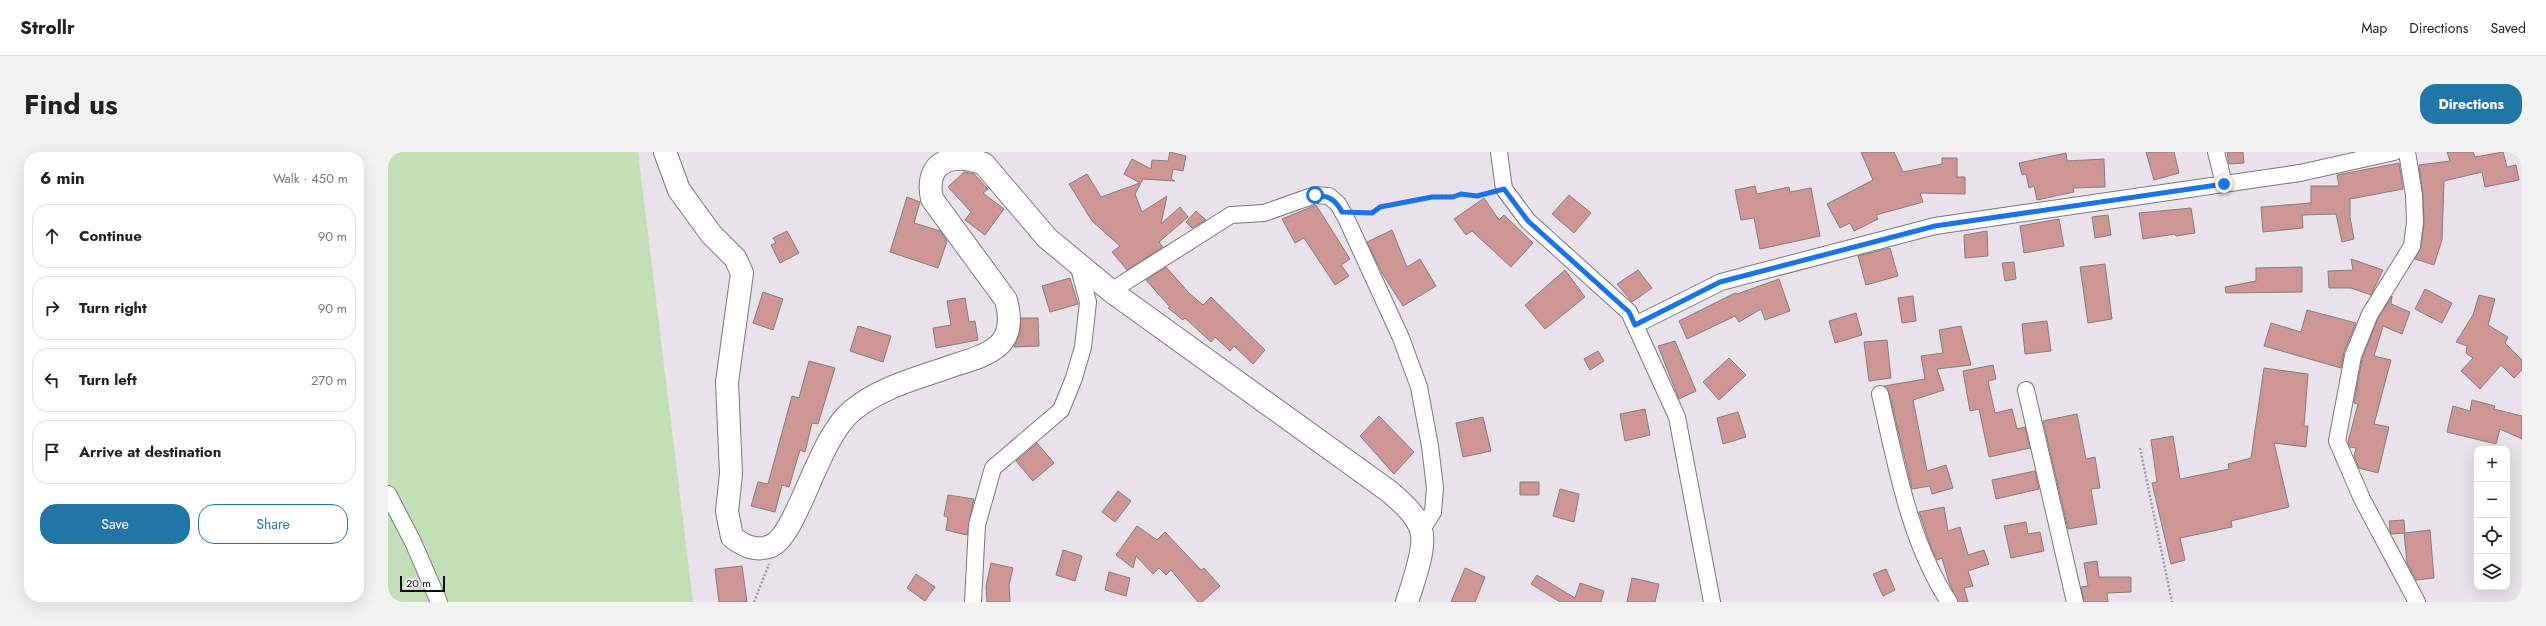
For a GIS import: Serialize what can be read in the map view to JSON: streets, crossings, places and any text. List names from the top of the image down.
{
  "scale_bar": "20 m",
  "page": {
    "header": "Strollr",
    "nav": ["Map", "Directions", "Saved"],
    "title": "Find us",
    "buttons": [
      "Directions",
      ["Save", "Share"]
    ],
    "heading": ["6 min", "Walk · 450 m"],
    "list": [
      ["Continue", "90 m"],
      ["Turn right", "90 m"],
      ["Turn left", "270 m"],
      "Arrive at destination"
    ],
    "map_buttons": ["+", "−"],
    "scale": "20 m"
  }
}
